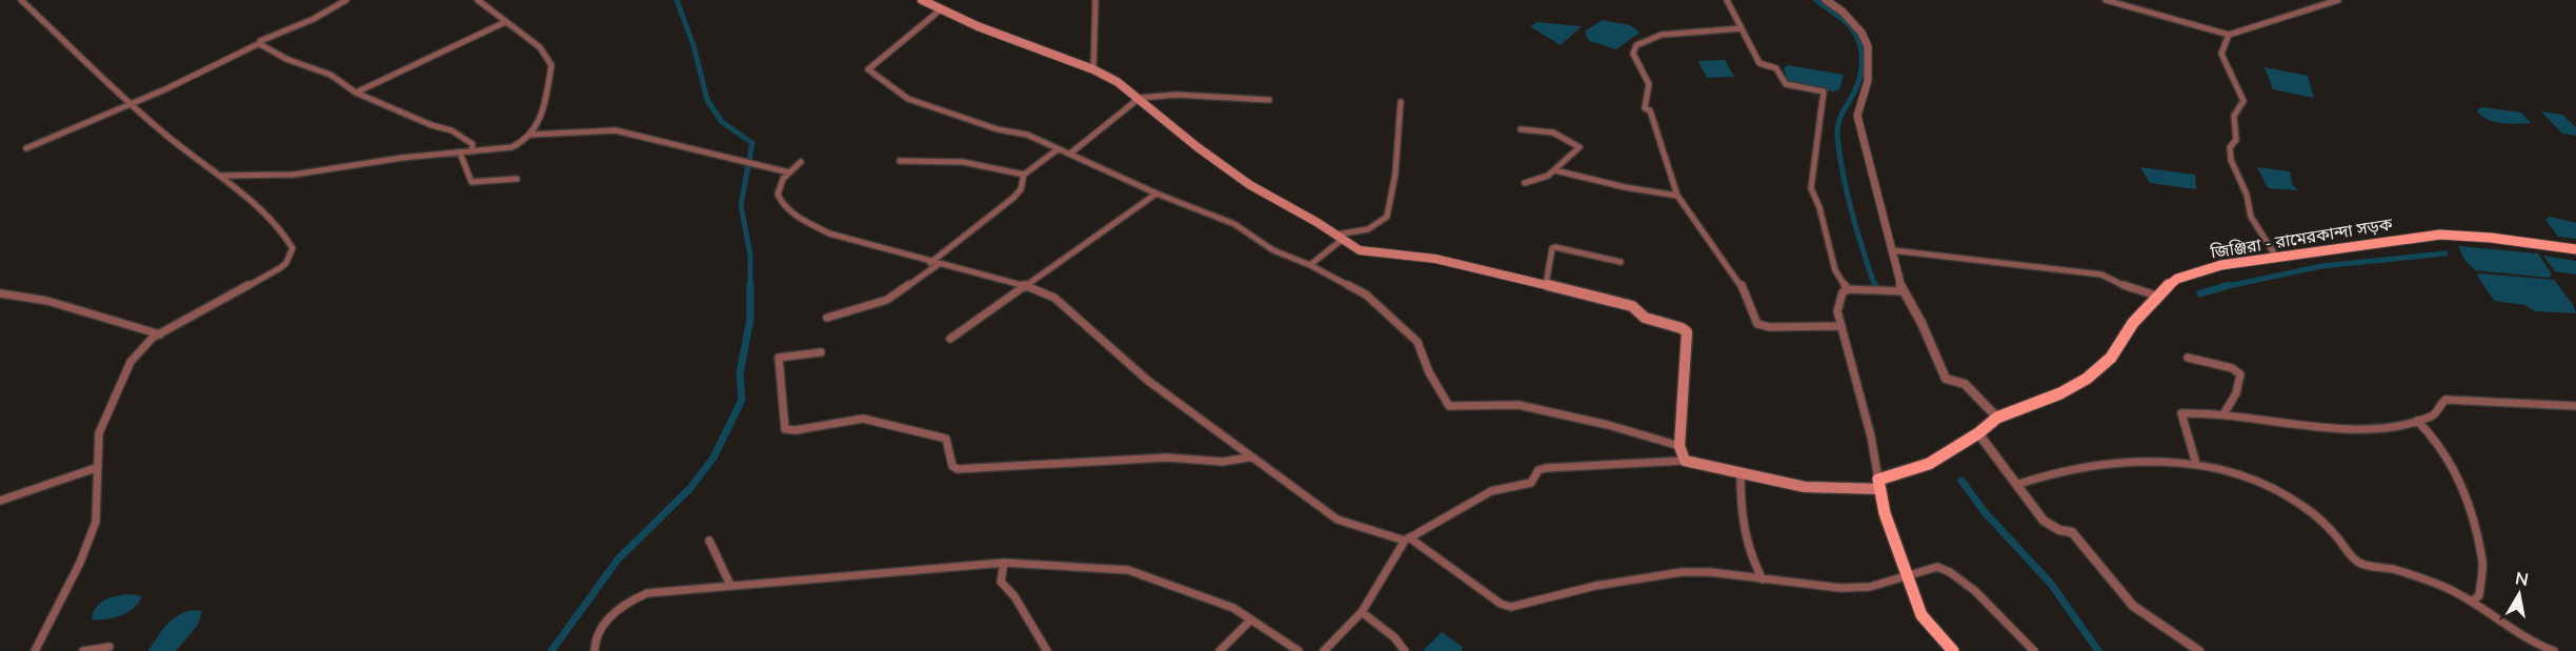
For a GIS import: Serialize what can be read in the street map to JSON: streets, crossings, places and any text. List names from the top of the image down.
{
  "streets": {
    "main road": ["জিঞ্জিরা - রামেরকান্দা সড়ক"]
  },
  "north": "top"
}
